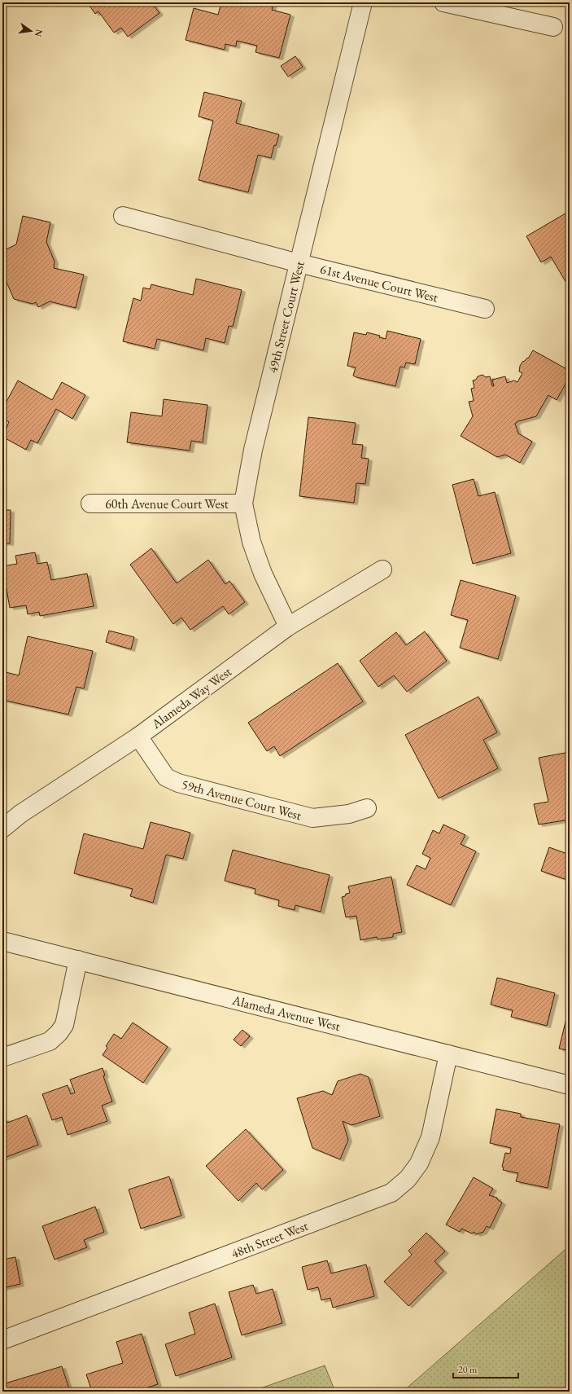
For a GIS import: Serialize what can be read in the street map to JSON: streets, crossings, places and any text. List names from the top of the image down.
{
  "streets": {
    "street": [
      "61st Avenue Court West",
      "49th Street Court West",
      "60th Avenue Court West",
      "Alameda Way West",
      "59th Avenue Court West",
      "Alameda Avenue West",
      "48th Street West"
    ]
  },
  "crossings": [
    ["61st Avenue Court West", "49th Street Court West"],
    ["49th Street Court West", "60th Avenue Court West"],
    ["49th Street Court West", "Alameda Way West"],
    ["Alameda Way West", "59th Avenue Court West"],
    ["Alameda Avenue West", "48th Street West"]
  ],
  "scale_bar": "20 m",
  "north": "right"
}
